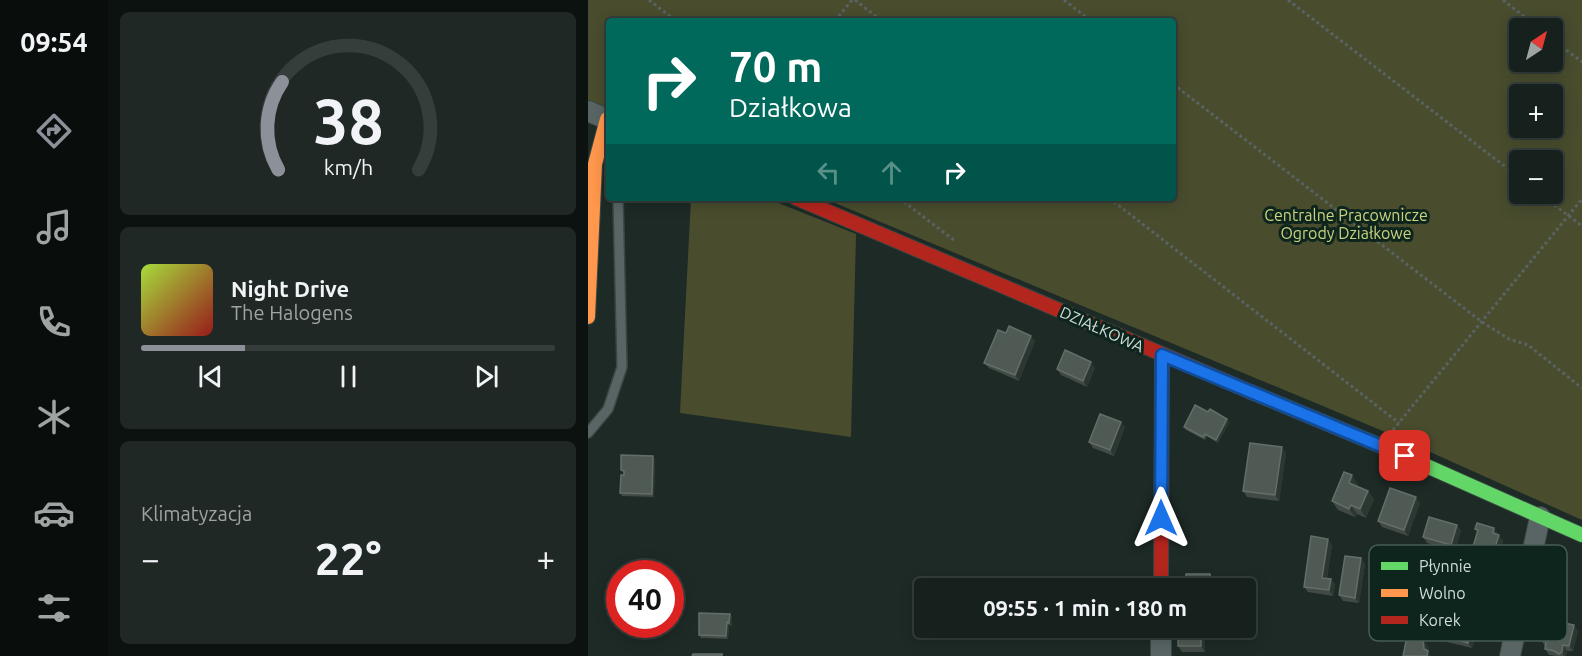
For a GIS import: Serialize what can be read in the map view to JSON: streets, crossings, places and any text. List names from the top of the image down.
{
  "streets": {
    "street": ["DZIAŁKOWA"]
  },
  "parks": ["Centralne Pracownicze Ogrody Działkowe"],
  "legend": ["Płynnie", "Wolno", "Korek"],
  "north": "top right",
  "page": {
    "tabs": "09:54",
    "map_buttons": ["+", "−"],
    "turn": ["70 m", "Działkowa"],
    "song": ["Night Drive", "The Halogens"],
    "tile": "Klimatyzacja",
    "heat": ["−", "22°", "+"],
    "limit": "40",
    "trip": "09:55 · 1 min · 180 m",
    "gauge": ["38", "km/h"]
  }
}
